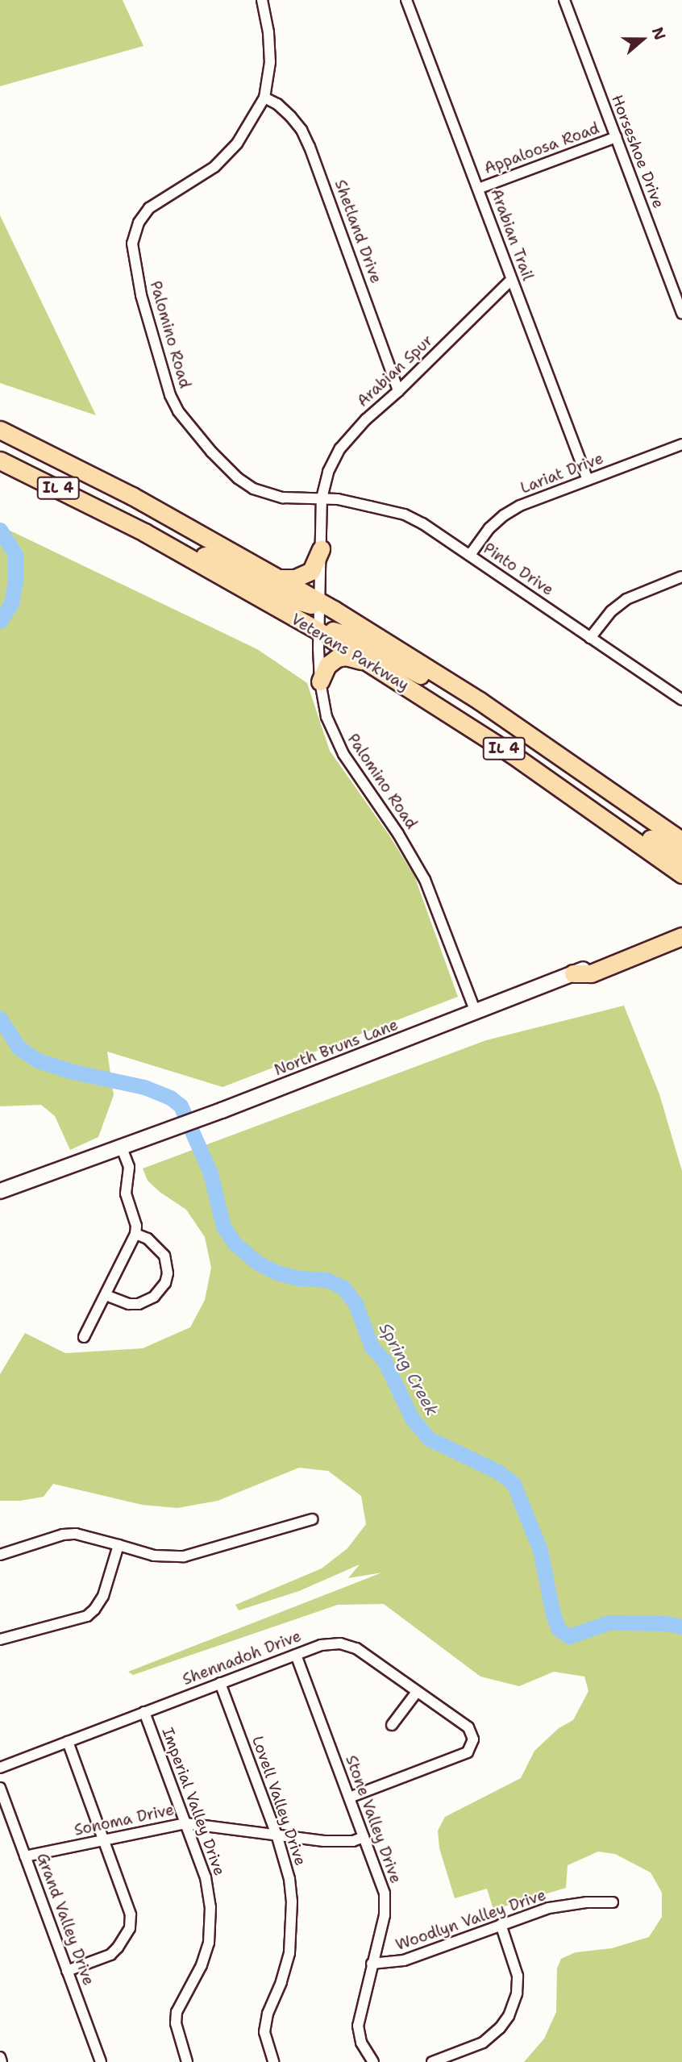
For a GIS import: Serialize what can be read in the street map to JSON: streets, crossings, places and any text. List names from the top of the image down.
{
  "streets": {
    "highway": ["IL 4", "Veterans Parkway"],
    "main road": ["North Bruns Lane"],
    "street": [
      "Appaloosa Road",
      "Horseshoe Drive",
      "Shetland Drive",
      "Arabian Trail",
      "Palomino Road",
      "Arabian Spur",
      "Lariat Drive",
      "Pinto Drive",
      "Shennadoh Drive",
      "Lovell Valley Drive",
      "Imperial Valley Drive",
      "Stone Valley Drive",
      "Sonoma Drive",
      "Grand Valley Drive",
      "Woodlyn Valley Drive"
    ]
  },
  "crossings": [
    ["Appaloosa Road", "Horseshoe Drive"],
    ["Appaloosa Road", "Arabian Trail"],
    ["Shetland Drive", "Palomino Road"],
    ["Shetland Drive", "Arabian Spur"],
    ["Arabian Trail", "Arabian Spur"],
    ["Arabian Trail", "Lariat Drive"],
    ["Palomino Road", "Arabian Spur"],
    ["Palomino Road", "Pinto Drive"],
    ["Palomino Road", "Veterans Parkway"],
    ["Palomino Road", "North Bruns Lane"],
    ["Arabian Spur", "Pinto Drive"],
    ["Lariat Drive", "Pinto Drive"],
    ["Shennadoh Drive", "Lovell Valley Drive"],
    ["Shennadoh Drive", "Imperial Valley Drive"],
    ["Shennadoh Drive", "Stone Valley Drive"],
    ["Lovell Valley Drive", "Sonoma Drive"],
    ["Imperial Valley Drive", "Sonoma Drive"],
    ["Stone Valley Drive", "Sonoma Drive"],
    ["Stone Valley Drive", "Woodlyn Valley Drive"],
    ["Sonoma Drive", "Grand Valley Drive"]
  ],
  "water": ["Spring Creek"],
  "north": "right"
}
